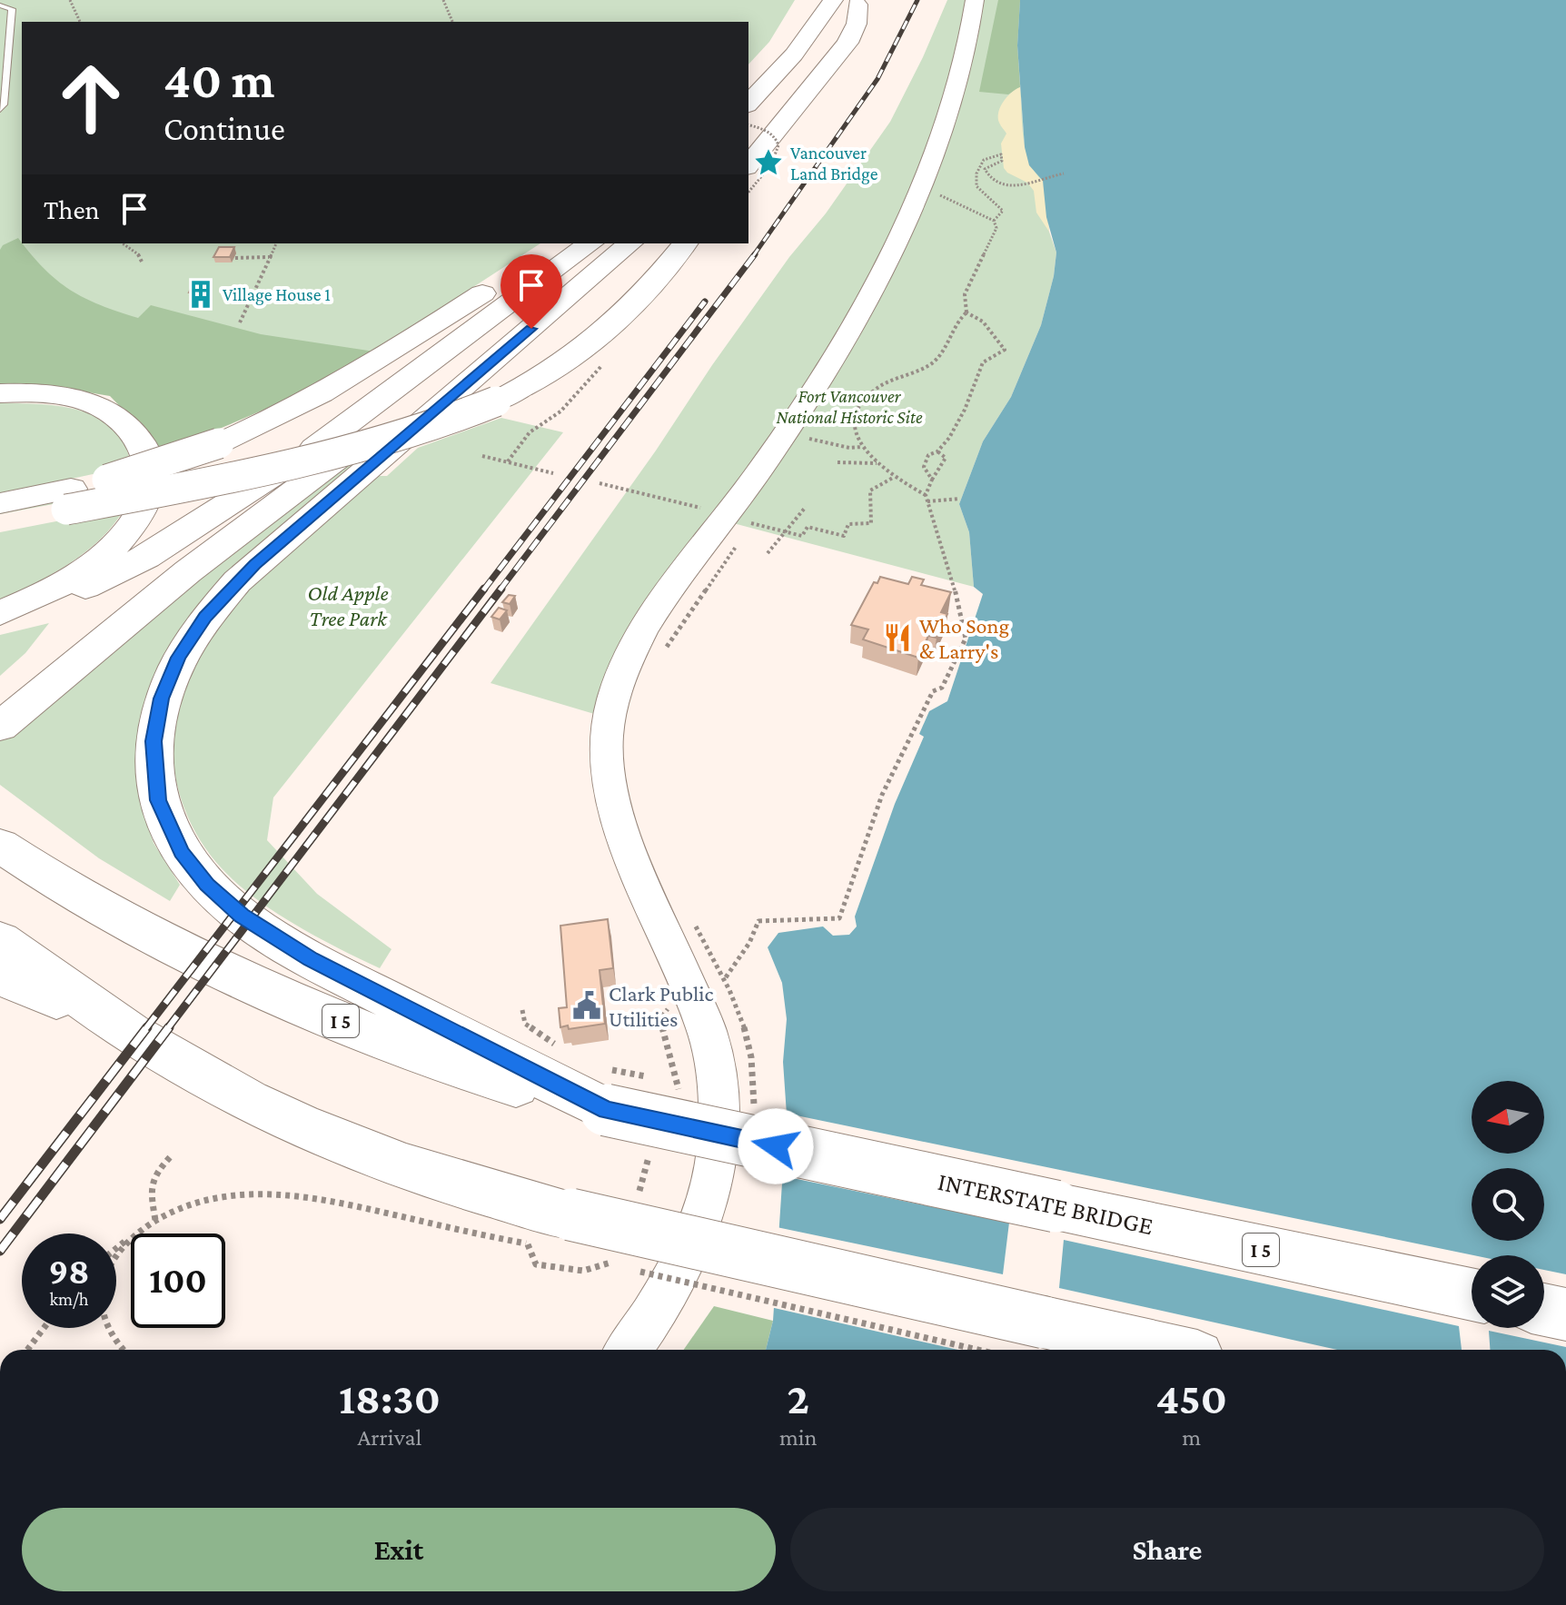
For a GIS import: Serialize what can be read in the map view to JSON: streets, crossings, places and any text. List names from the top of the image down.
{
  "streets": {
    "highway": ["I 5", "INTERSTATE BRIDGE"]
  },
  "crossings": [
    ["I 5", "INTERSTATE BRIDGE"]
  ],
  "parks": ["Fort Vancouver National Historic Site", "Old Apple Tree Park"],
  "places": {
    "place": ["Vancouver Land Bridge"],
    "building": ["Village House 1"],
    "restaurant": ["Who Song & Larry's"],
    "public building": ["Clark Public Utilities"]
  },
  "north": "left",
  "page": {
    "turn": ["40 m", "Continue"],
    "then": "Then",
    "speed": "98 km/h",
    "limit": "100",
    "eta": [
      "18:30",
      "Arrival",
      "2",
      "min",
      "450",
      "m"
    ],
    "buttons": ["Exit", "Share"]
  }
}
